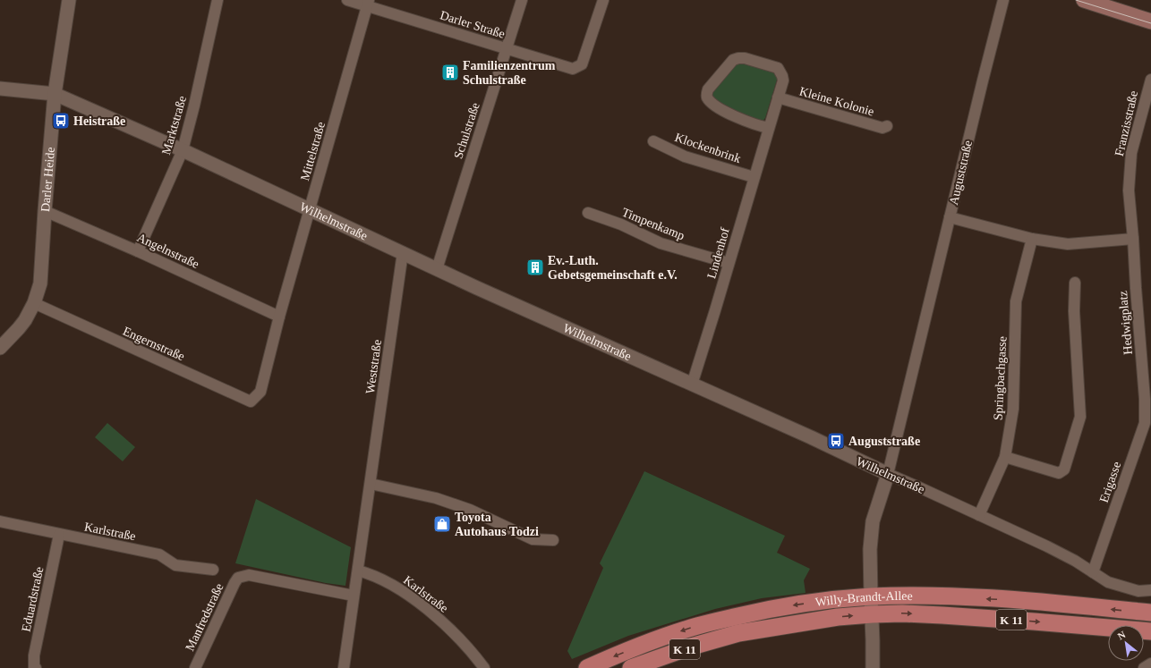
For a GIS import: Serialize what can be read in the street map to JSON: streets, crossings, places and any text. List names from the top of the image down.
{
  "streets": {
    "main road": ["Willy-Brandt-Allee", "K 11"],
    "street": [
      "Darler Straße",
      "Kleine Kolonie",
      "Franzisstraße",
      "Marktstraße",
      "Schulstraße",
      "Klockenbrink",
      "Mittelstraße",
      "Auguststraße",
      "Darler Heide",
      "Wilhelmstraße",
      "Timpenkamp",
      "Angelnstraße",
      "Lindenhof",
      "Hedwigplatz",
      "Engernstraße",
      "Weststraße",
      "Springbachgasse",
      "Erigasse",
      "Karlstraße",
      "Eduardstraße",
      "Manfredstraße"
    ]
  },
  "crossings": [
    ["Darler Straße", "Schulstraße"],
    ["Darler Straße", "Mittelstraße"],
    ["Kleine Kolonie", "Lindenhof"],
    ["Franzisstraße", "Hedwigplatz"],
    ["Marktstraße", "Wilhelmstraße"],
    ["Marktstraße", "Angelnstraße"],
    ["Schulstraße", "Wilhelmstraße"],
    ["Klockenbrink", "Lindenhof"],
    ["Mittelstraße", "Wilhelmstraße"],
    ["Mittelstraße", "Angelnstraße"],
    ["Mittelstraße", "Engernstraße"],
    ["Auguststraße", "Wilhelmstraße"],
    ["Auguststraße", "Willy-Brandt-Allee"],
    ["Darler Heide", "Wilhelmstraße"],
    ["Darler Heide", "Angelnstraße"],
    ["Darler Heide", "Engernstraße"],
    ["Wilhelmstraße", "Lindenhof"],
    ["Wilhelmstraße", "Weststraße"],
    ["Wilhelmstraße", "Springbachgasse"],
    ["Wilhelmstraße", "Erigasse"],
    ["Timpenkamp", "Lindenhof"],
    ["Hedwigplatz", "Erigasse"],
    ["Weststraße", "Karlstraße"],
    ["Weststraße", "Manfredstraße"],
    ["Karlstraße", "Eduardstraße"]
  ],
  "places": {
    "building": ["Familienzentrum Schulstraße", "Ev.-Luth. Gebetsgemeinschaft e.V."],
    "bus stop": ["Heistraße", "Auguststraße"],
    "shop": ["Toyota Autohaus Todzi"]
  },
  "north": "top left"
}
